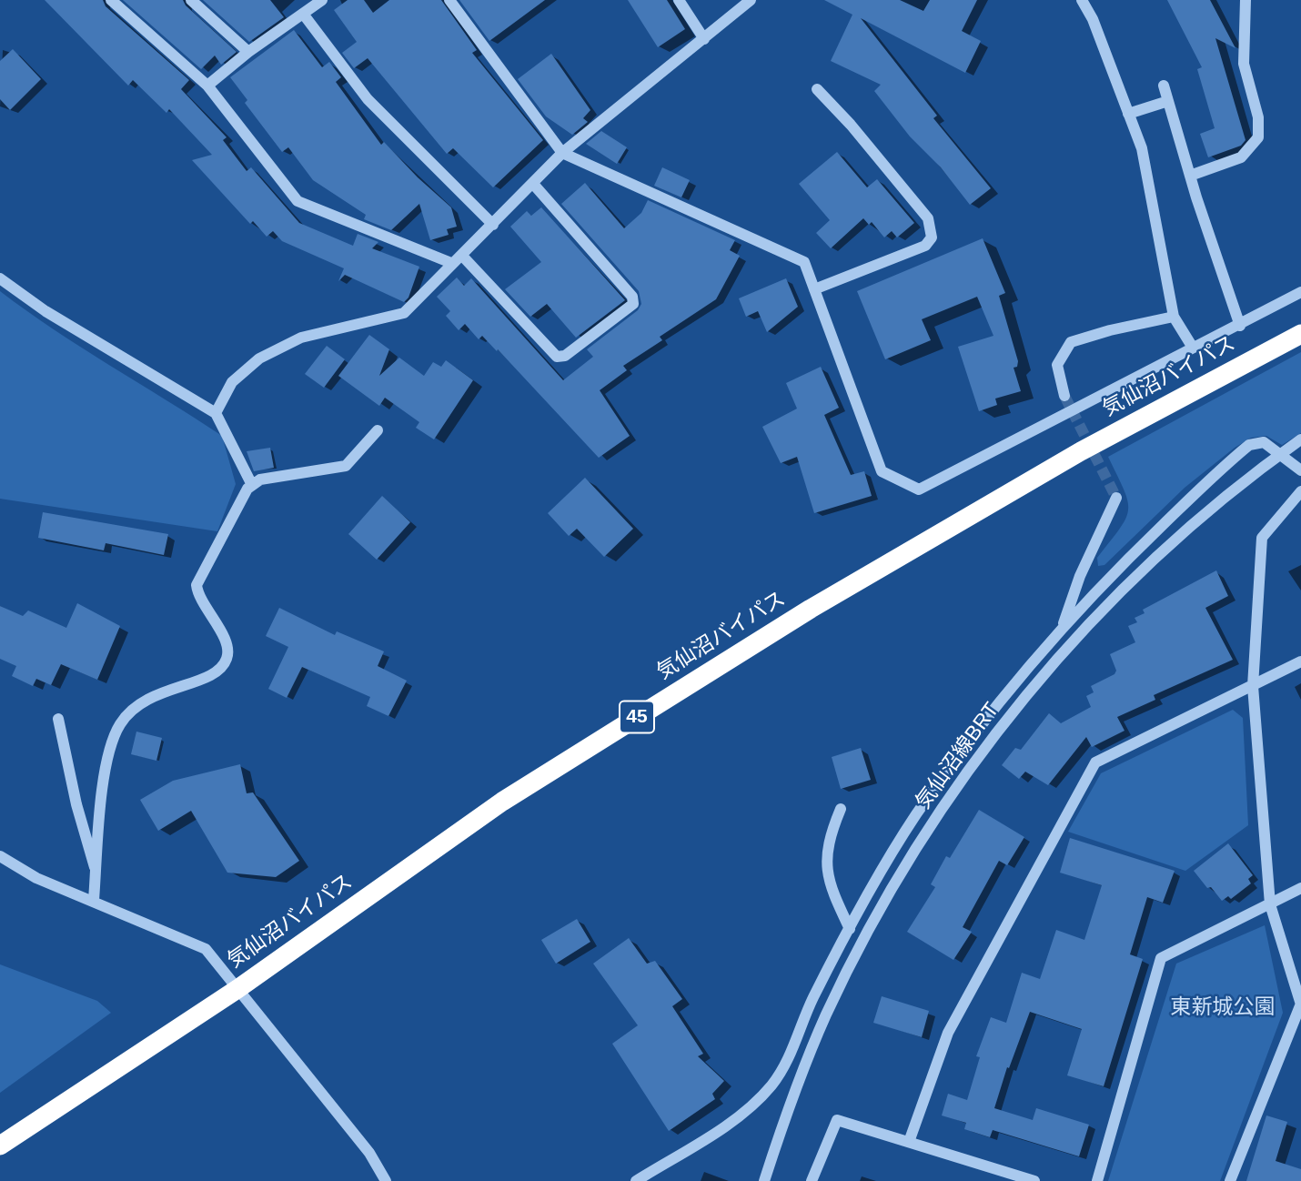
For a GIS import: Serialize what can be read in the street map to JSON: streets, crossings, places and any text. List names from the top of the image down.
{
  "streets": {
    "highway": ["気仙沼バイパス", "45"],
    "street": ["気仙沼線BRT"]
  },
  "parks": ["東新城公園"]
}
